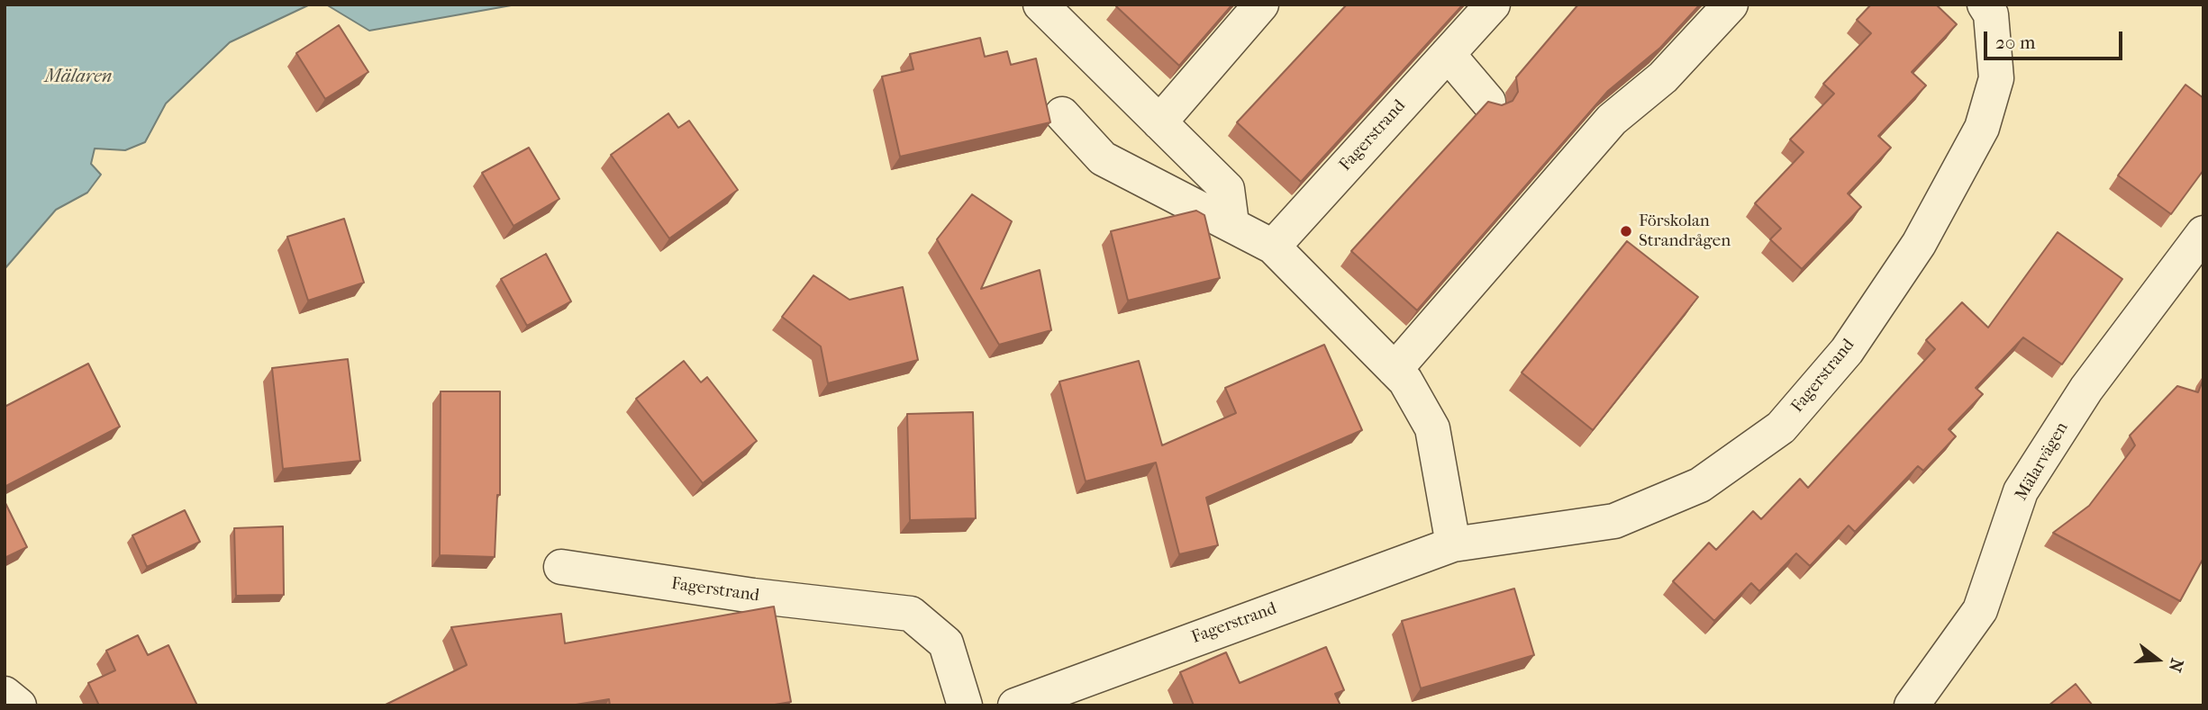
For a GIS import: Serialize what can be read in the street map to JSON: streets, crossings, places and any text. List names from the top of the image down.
{
  "streets": {
    "street": ["Fagerstrand", "Mälarvägen"]
  },
  "water": ["Mälaren"],
  "places": ["Förskolan Strandrågen"],
  "scale_bar": "20 m",
  "north": "right"
}
